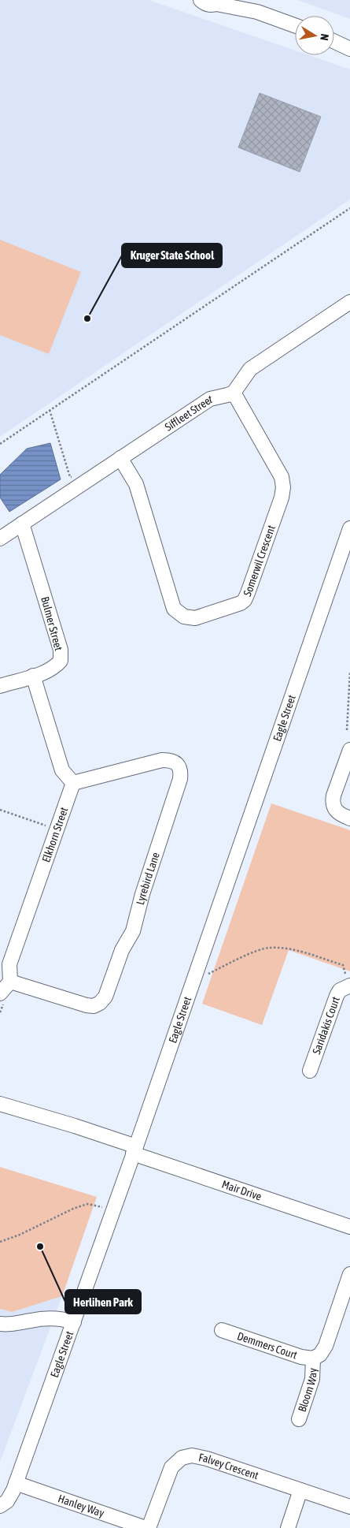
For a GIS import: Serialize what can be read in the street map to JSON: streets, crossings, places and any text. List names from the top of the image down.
{
  "streets": {
    "street": [
      "Siffleet Street",
      "Somerwil Crescent",
      "Bulmer Street",
      "Eagle Street",
      "Elkhorn Street",
      "Lyrebird Lane",
      "Saridakis Court",
      "Mair Drive",
      "Demmers Court",
      "Bloom Way",
      "Falvey Crescent",
      "Hanley Way"
    ]
  },
  "crossings": [
    ["Siffleet Street", "Somerwil Crescent"],
    ["Siffleet Street", "Bulmer Street"],
    ["Eagle Street", "Mair Drive"],
    ["Eagle Street", "Hanley Way"],
    ["Elkhorn Street", "Lyrebird Lane"],
    ["Demmers Court", "Bloom Way"],
    ["Falvey Crescent", "Hanley Way"]
  ],
  "places": ["Kruger State School", "Herlihen Park"],
  "north": "right"
}
